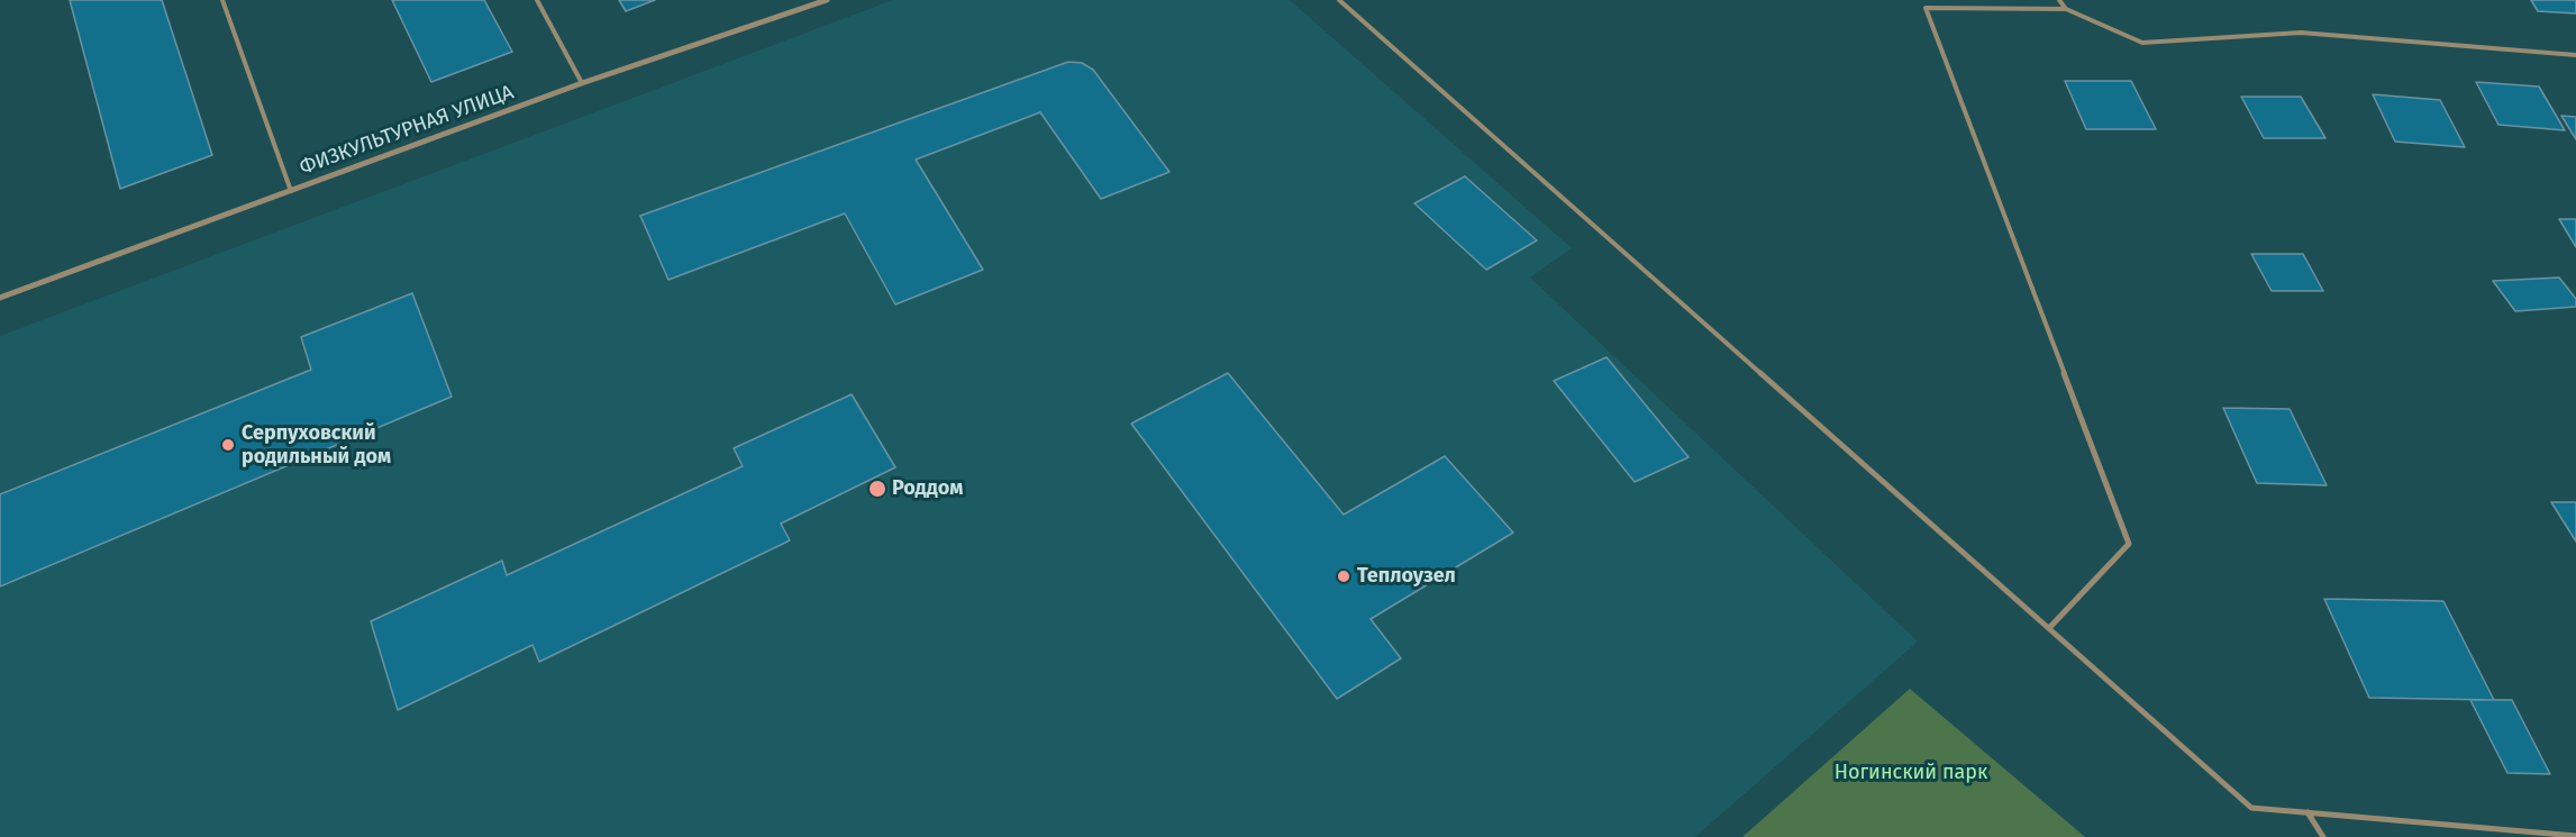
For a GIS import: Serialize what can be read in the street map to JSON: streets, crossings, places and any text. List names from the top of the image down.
{
  "streets": {
    "street": ["ФИЗКУЛЬТУРНАЯ УЛИЦА"]
  },
  "parks": ["Ногинский парк"],
  "places": ["Серпуховский родильный дом", "Роддом", "Теплоузел"]
}
